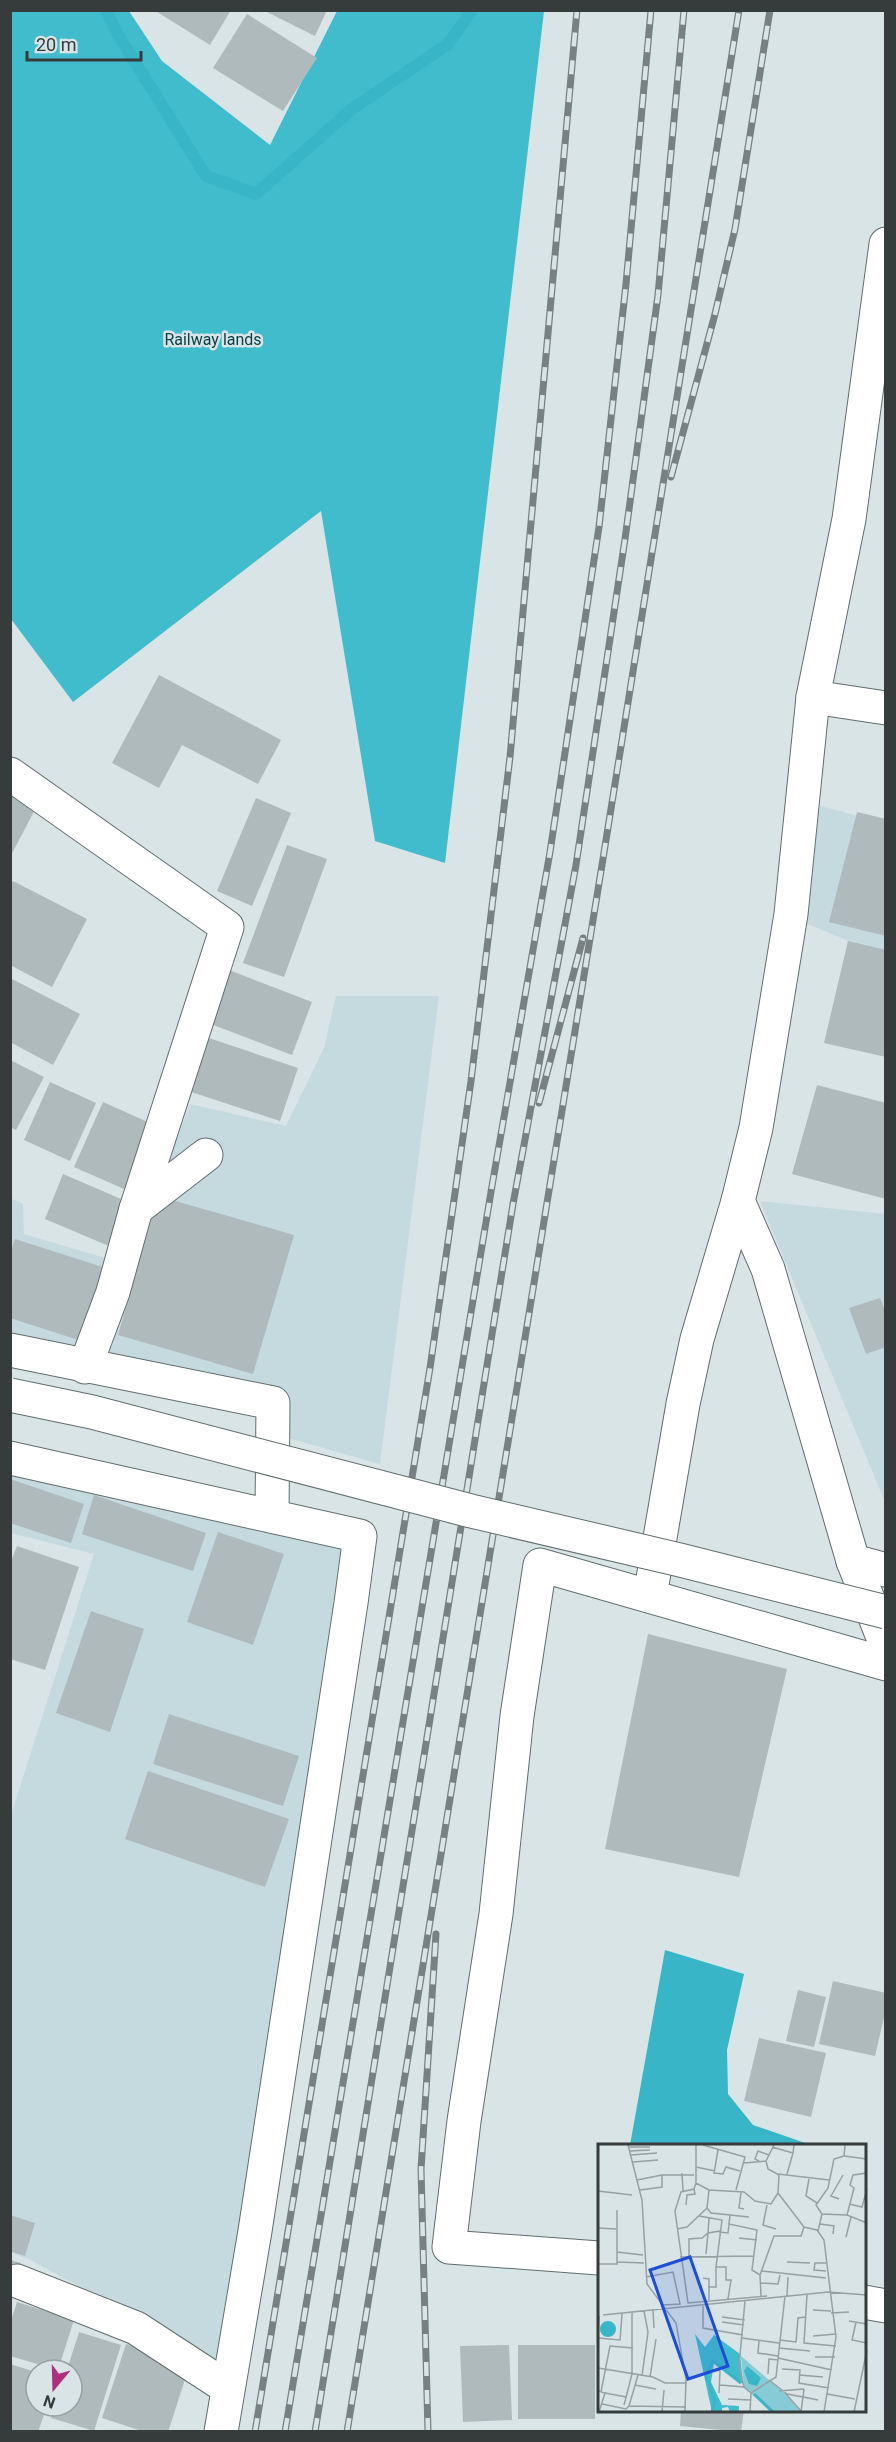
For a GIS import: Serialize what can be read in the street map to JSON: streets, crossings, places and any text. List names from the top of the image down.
{
  "parks": ["Railway lands"],
  "scale_bar": "20 m",
  "north": "bottom"
}
